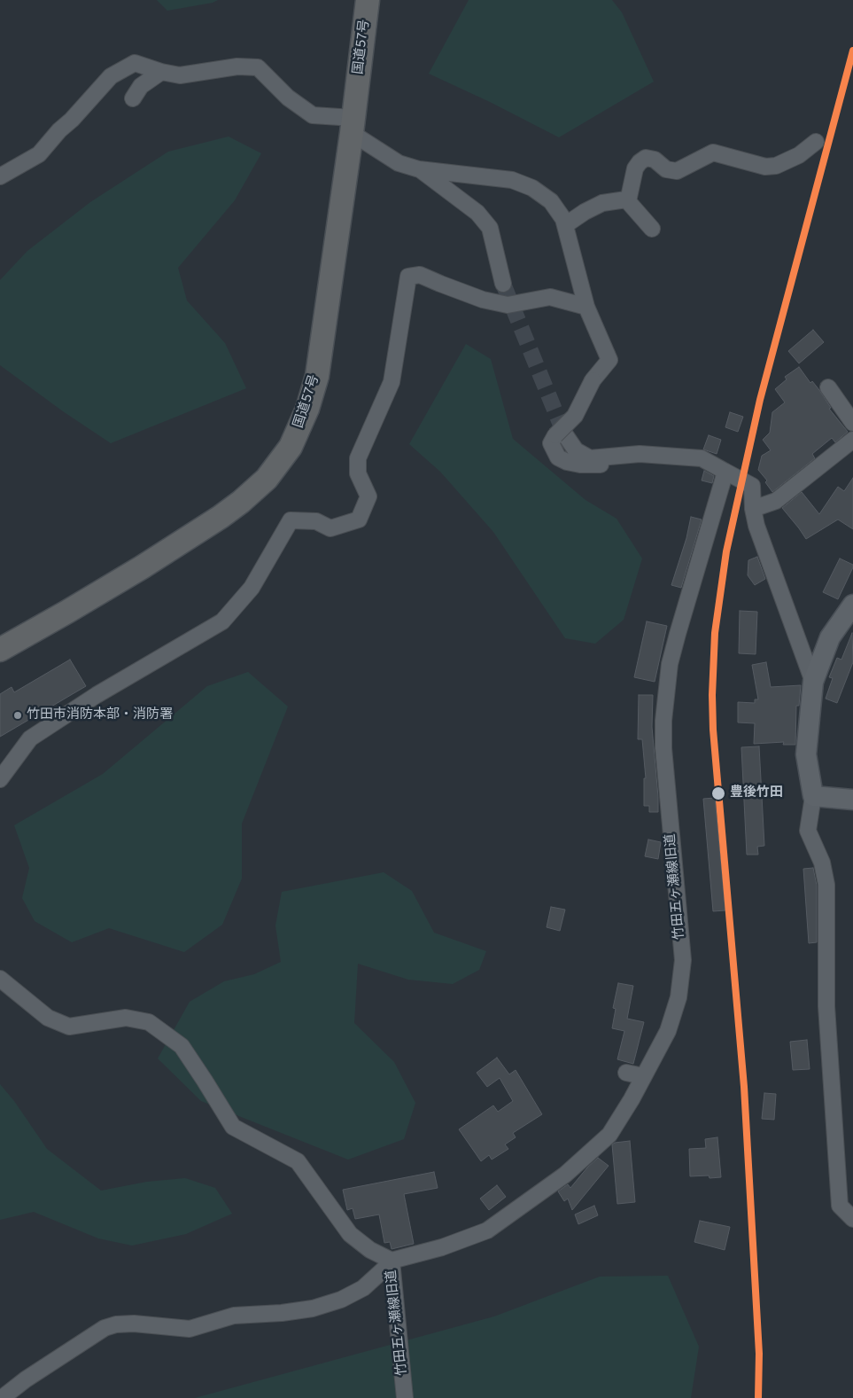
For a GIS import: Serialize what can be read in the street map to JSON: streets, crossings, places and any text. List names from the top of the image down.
{
  "streets": {
    "highway": ["国道57号"],
    "street": ["竹田五ヶ瀬線旧道"]
  },
  "places": ["竹田市消防本部・消防署", "豊後竹田"]
}
